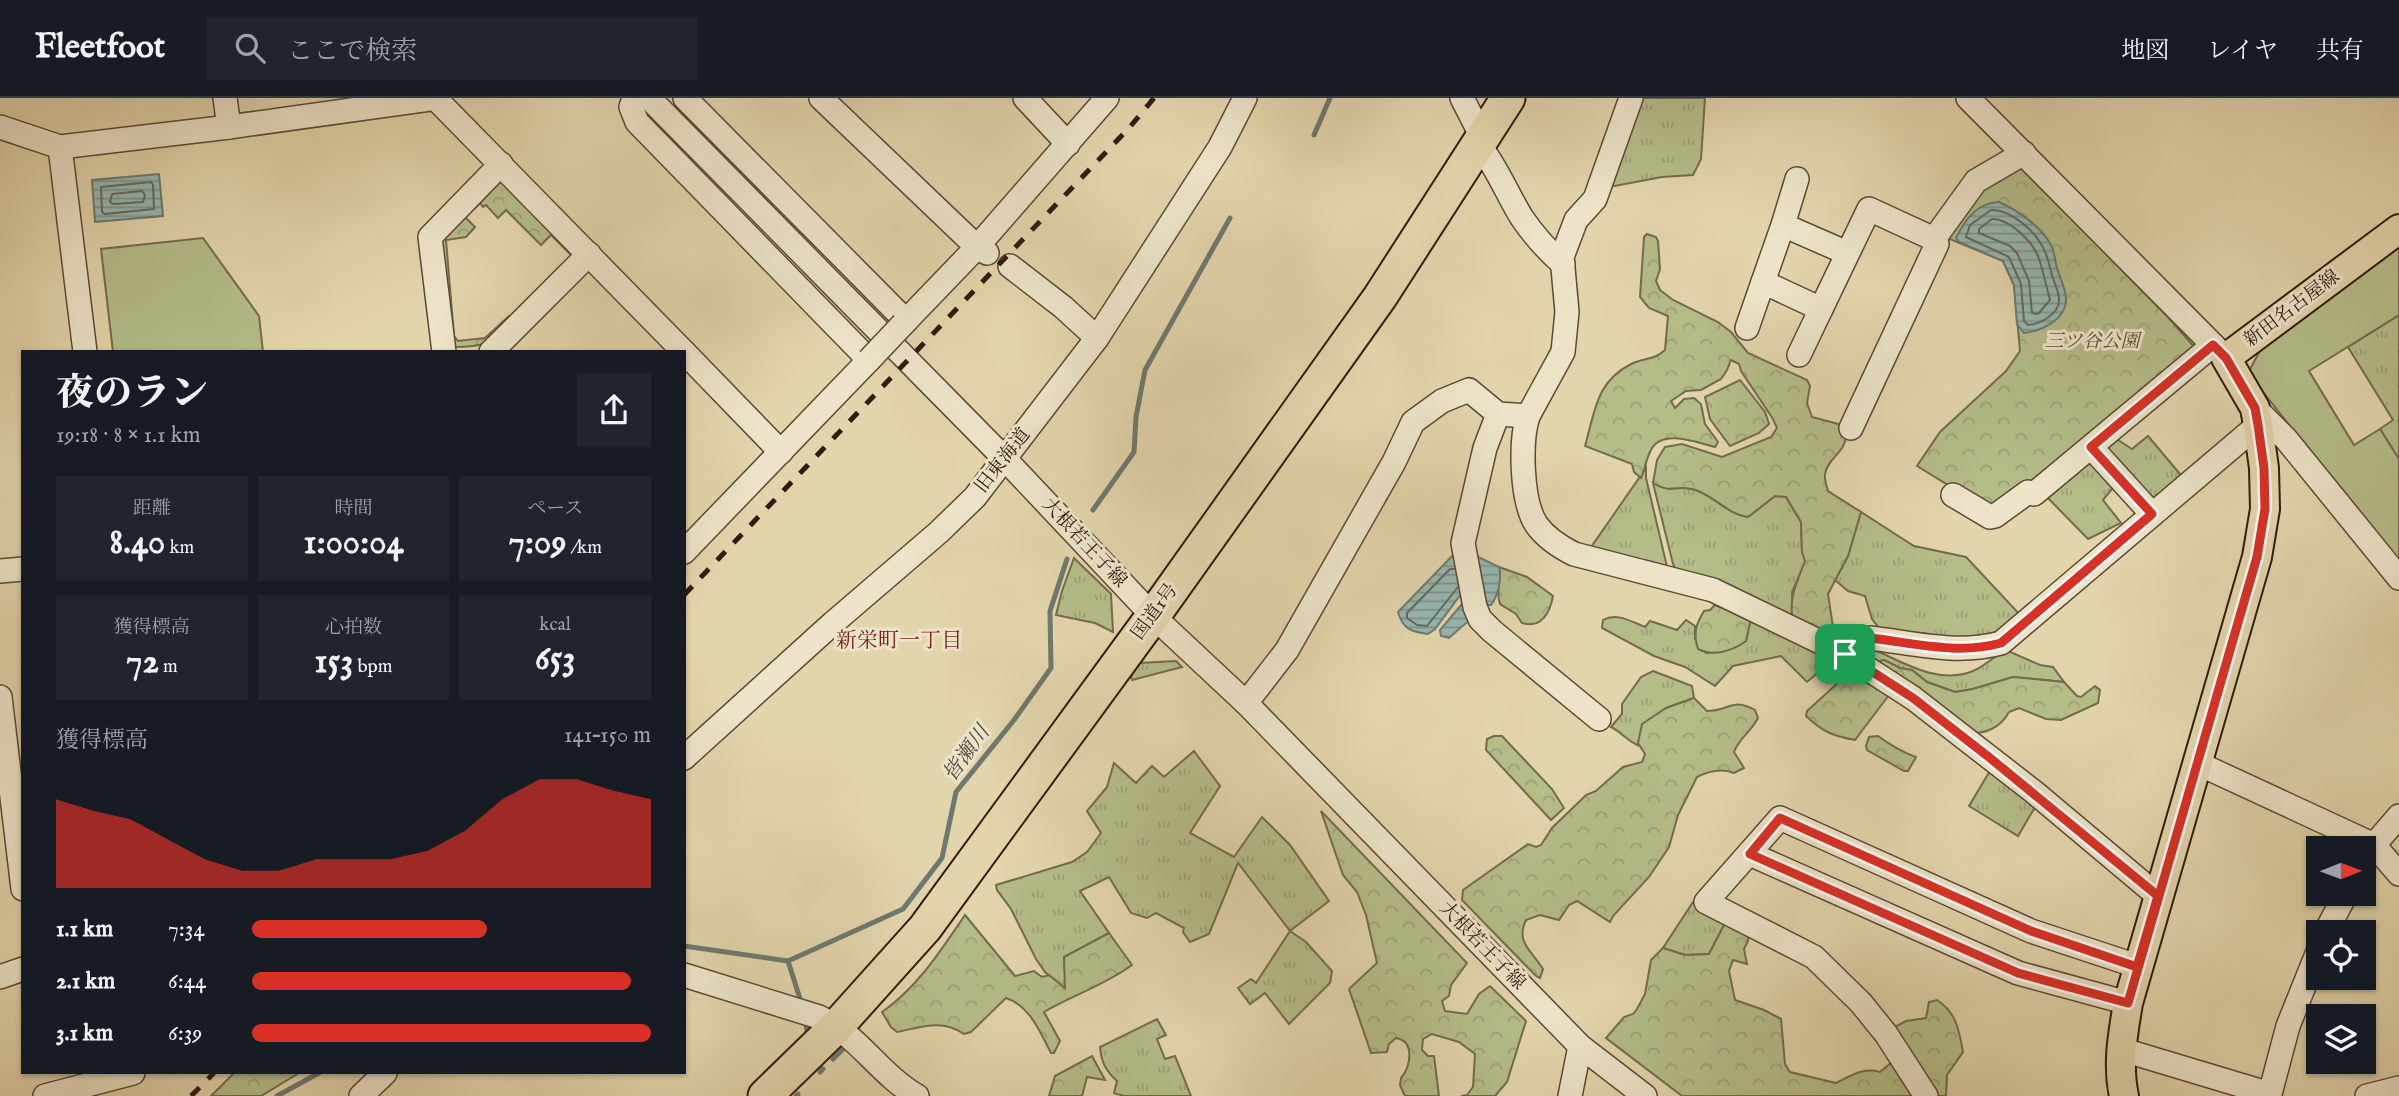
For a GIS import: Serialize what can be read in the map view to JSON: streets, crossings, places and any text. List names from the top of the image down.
{
  "streets": {
    "highway": ["国道1号"],
    "main road": ["新田名古屋線"],
    "street": ["旧東海道", "大根若王子線"]
  },
  "crossings": [
    ["旧東海道", "大根若王子線"],
    ["大根若王子線", "国道1号"]
  ],
  "districts": ["新栄町一丁目"],
  "water": ["皆瀬川"],
  "parks": ["三ツ谷公園"],
  "north": "right",
  "page": {
    "header": "Fleetfoot",
    "search": "ここで検索",
    "nav": ["地図", "レイヤ", "共有"],
    "heading": ["夜のラン", "19:18 · 8 × 1.1 km"],
    "stats": [
      ["距離", "8.40 km"],
      ["時間", "1:00:04"],
      ["ペース", "7:09 /km"],
      ["獲得標高", "72 m"],
      ["心拍数", "153 bpm"],
      ["kcal", "653"]
    ],
    "chart": ["獲得標高", "141–150 m"],
    "list": [
      {
        "name": "1.1 km",
        "note": "7:34"
      },
      {
        "name": "2.1 km",
        "note": "6:44"
      },
      {
        "name": "3.1 km",
        "note": "6:39"
      }
    ]
  }
}
